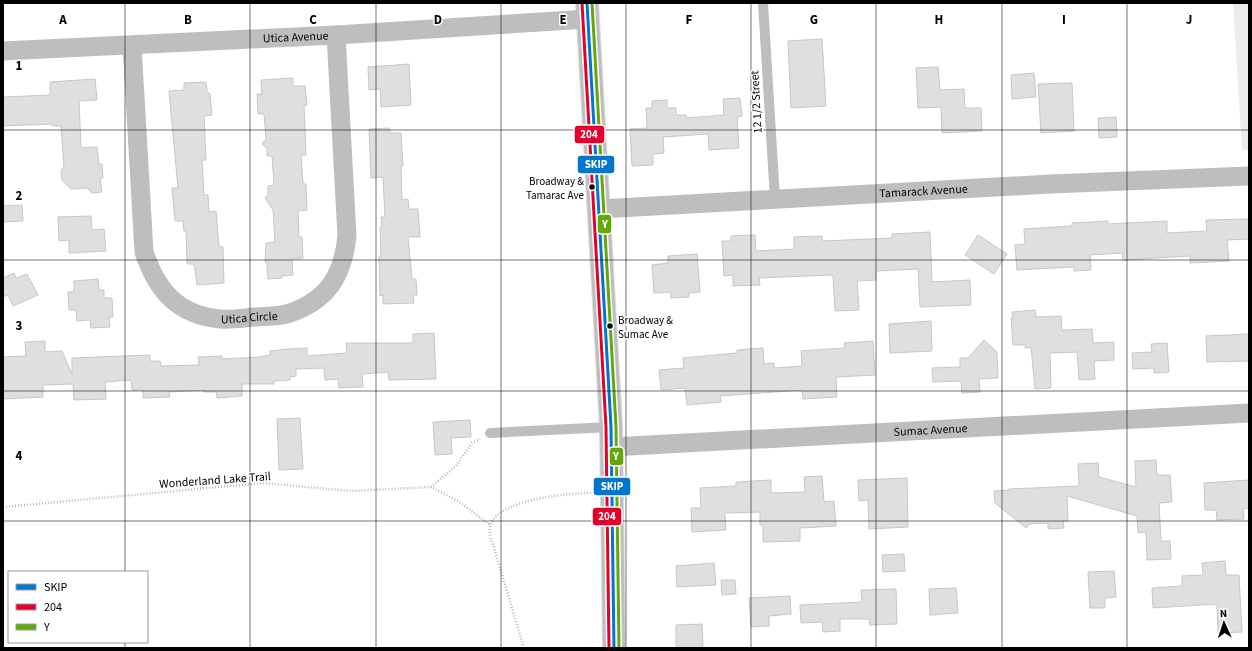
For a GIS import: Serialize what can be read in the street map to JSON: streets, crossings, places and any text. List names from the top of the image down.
{
  "streets": {
    "street": [
      "Utica Avenue",
      "Tamarack Avenue",
      "Utica Circle",
      "Sumac Avenue"
    ],
    "lane": ["12 1/2 Street"],
    "path": ["Wonderland Lake Trail"]
  },
  "crossings": [
    ["Utica Avenue", "Utica Circle"],
    ["12 1/2 Street", "Tamarack Avenue"]
  ],
  "places": ["Broadway & Tamarac Ave", "Broadway & Sumac Ave"],
  "lines": ["transit line SKIP", "transit line 204", "transit line Y"],
  "legend": ["SKIP", "204", "Y"],
  "north": "top",
  "grid": {
    "columns": [
      "A",
      "B",
      "C",
      "D",
      "E",
      "F",
      "G",
      "H",
      "I",
      "J"
    ],
    "rows": [
      "1",
      "2",
      "3",
      "4"
    ]
  }
}
